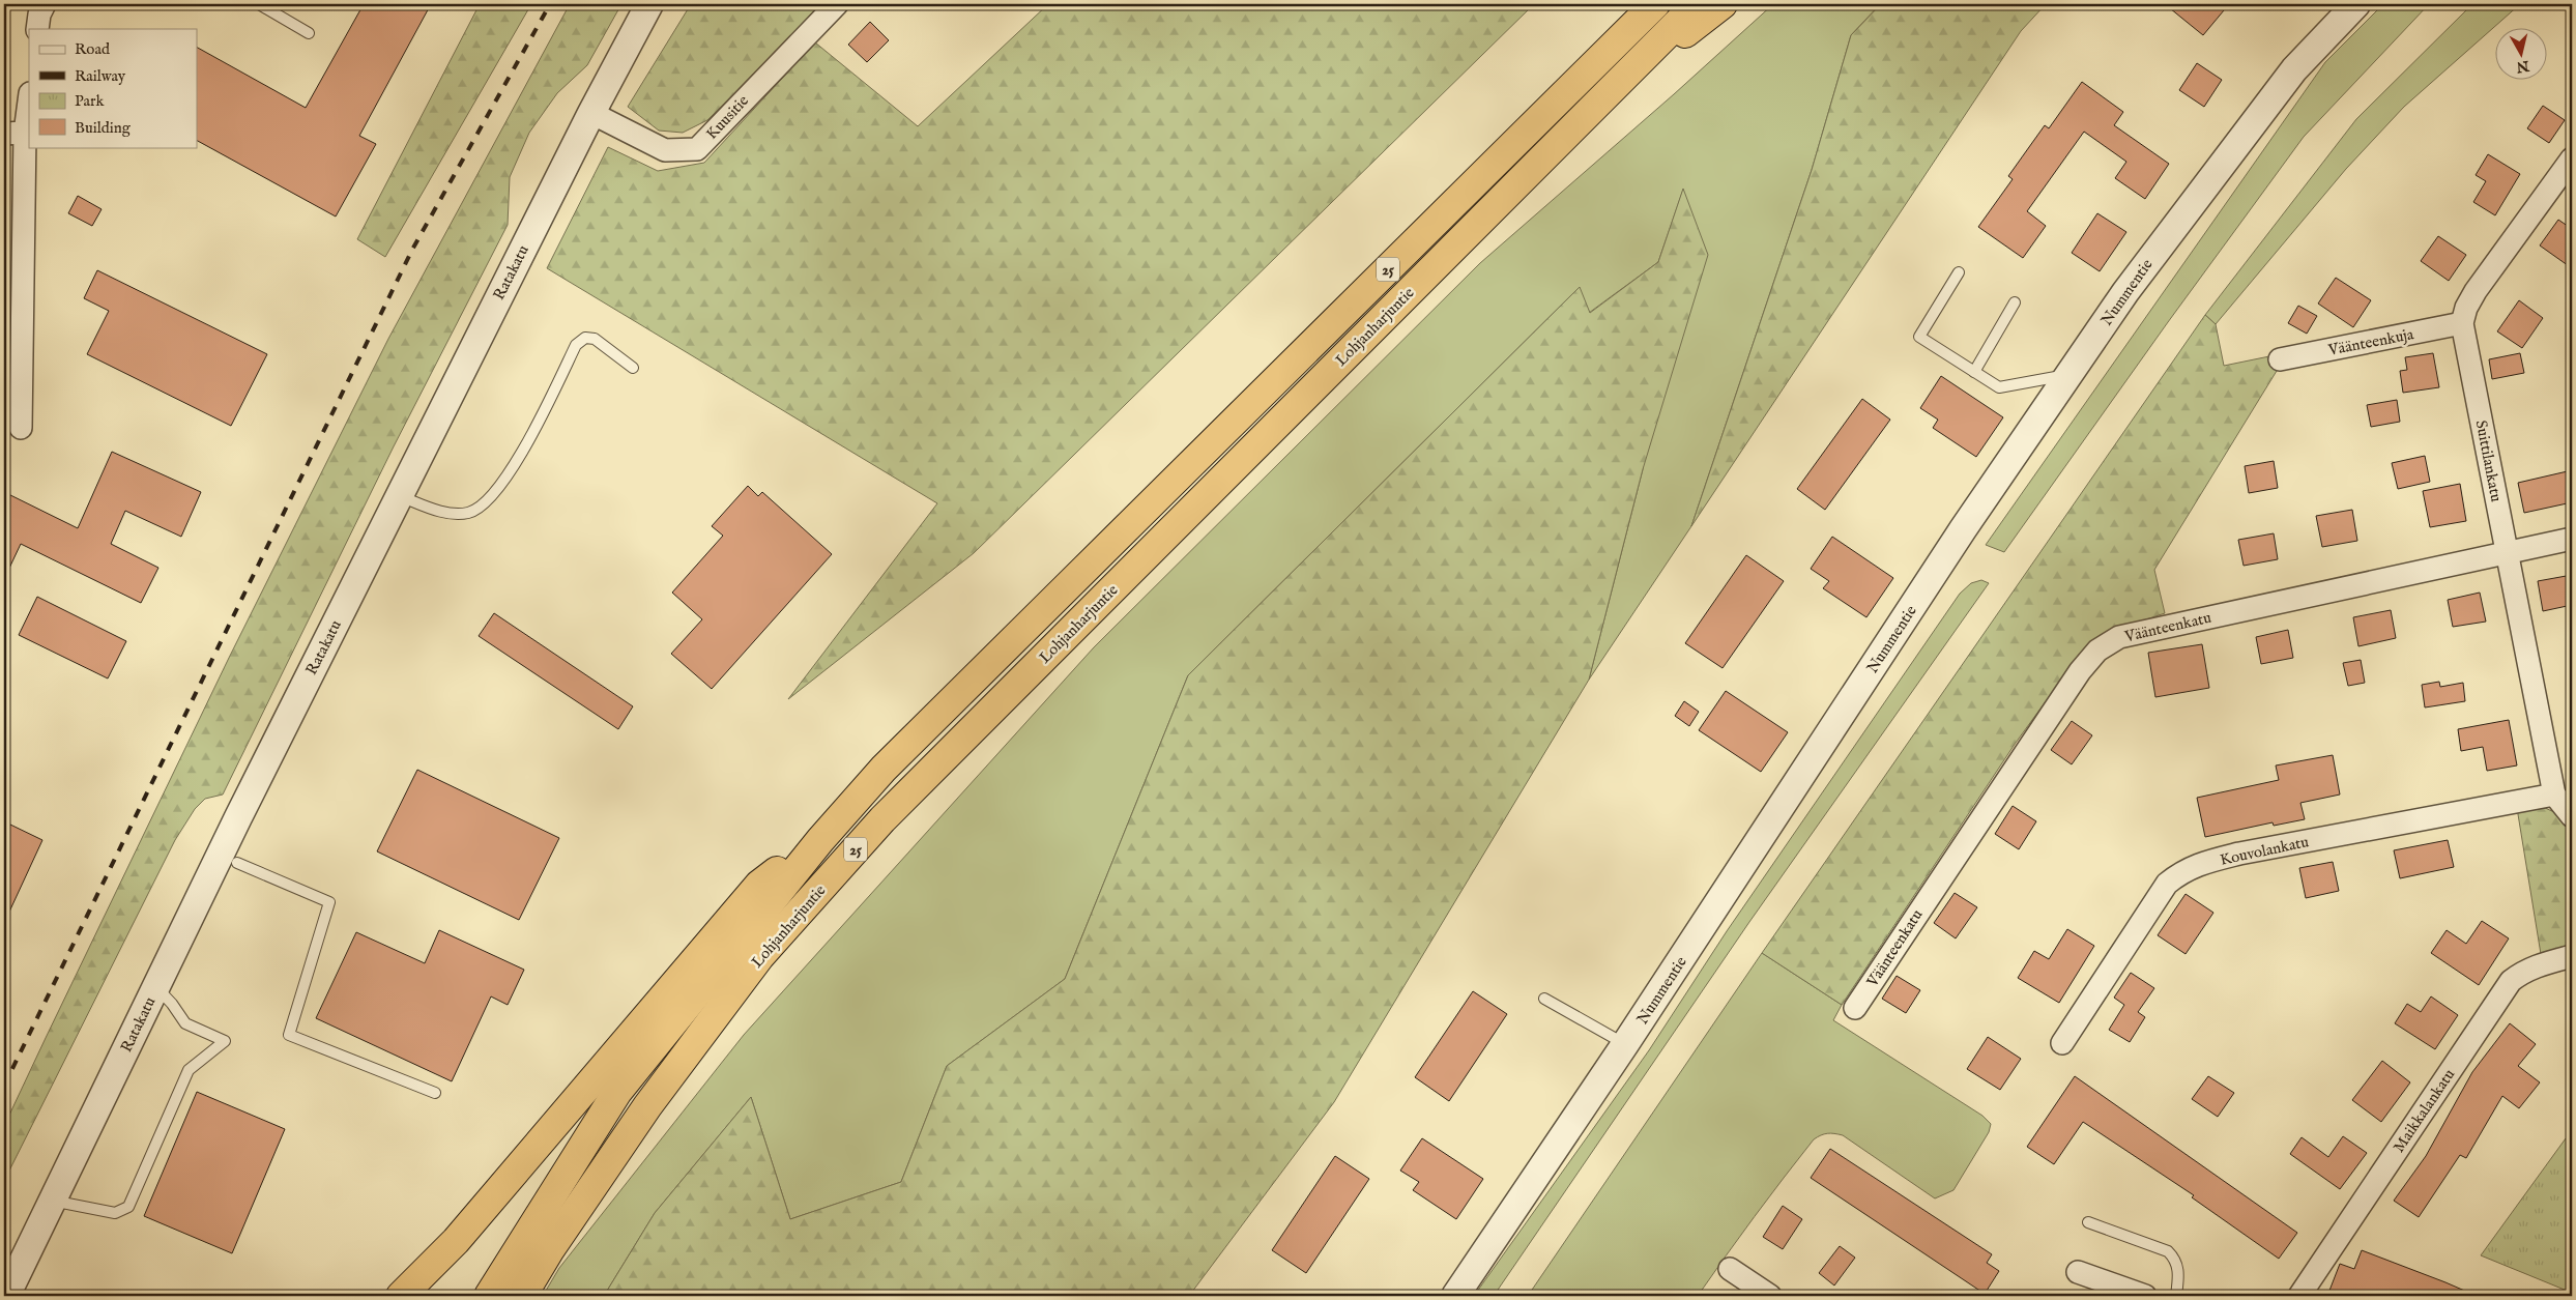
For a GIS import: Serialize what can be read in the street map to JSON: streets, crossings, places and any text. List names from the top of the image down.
{
  "streets": {
    "highway": ["25", "Lohjanharjuntie"],
    "street": [
      "Kuusitie",
      "Ratakatu",
      "Nummentie",
      "Väänteenkuja",
      "Suittilankatu",
      "Väänteenkatu",
      "Kouvolankatu",
      "Maikkalankatu"
    ]
  },
  "crossings": [
    ["Kuusitie", "Ratakatu"],
    ["Väänteenkuja", "Suittilankatu"],
    ["Suittilankatu", "Väänteenkatu"],
    ["Suittilankatu", "Kouvolankatu"]
  ],
  "legend": [
    "Road",
    "Railway",
    "Park",
    "Building"
  ],
  "north": "bottom"
}
